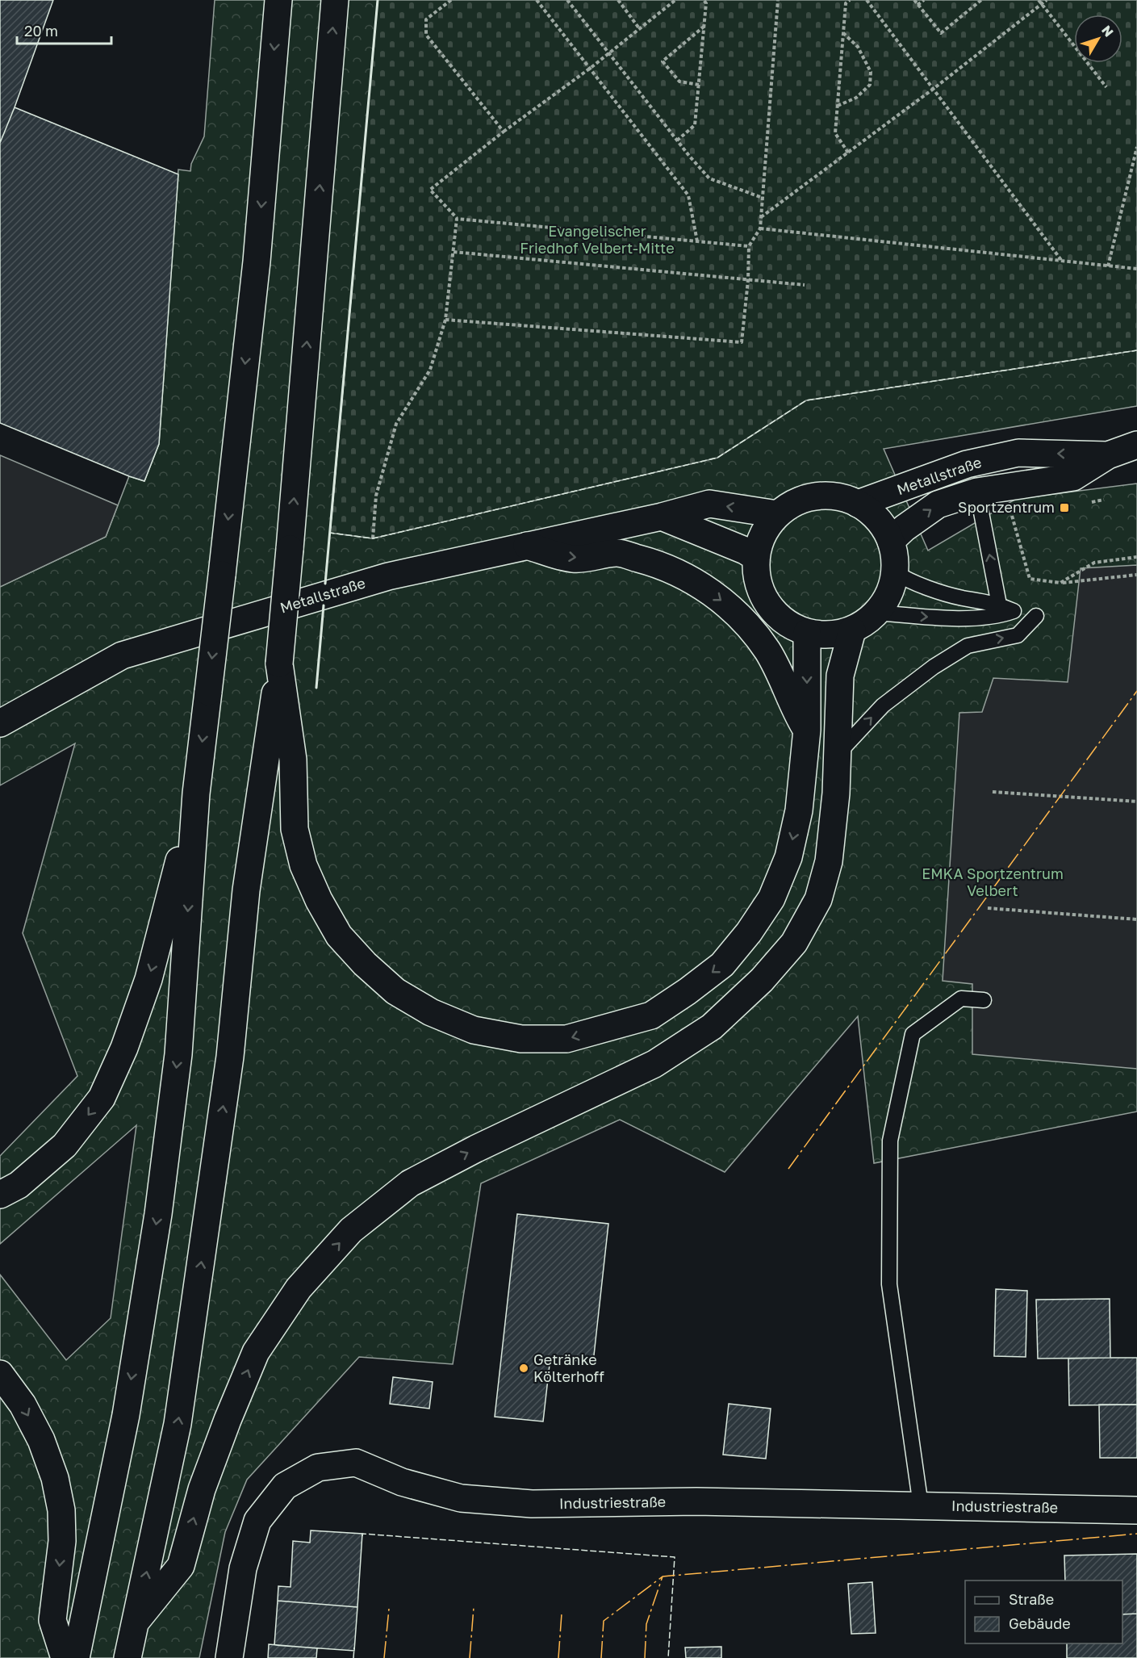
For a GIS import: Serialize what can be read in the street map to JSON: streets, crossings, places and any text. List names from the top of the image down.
{
  "streets": {
    "main road": ["Metallstraße", "Industriestraße"]
  },
  "parks": ["Evangelischer Friedhof Velbert-Mitte", "EMKA Sportzentrum Velbert"],
  "places": {
    "transit": ["Sportzentrum"],
    "other": ["Getränke Költerhoff"]
  },
  "legend": ["Straße", "Gebäude"],
  "scale_bar": "20 m",
  "north": "top right"
}
